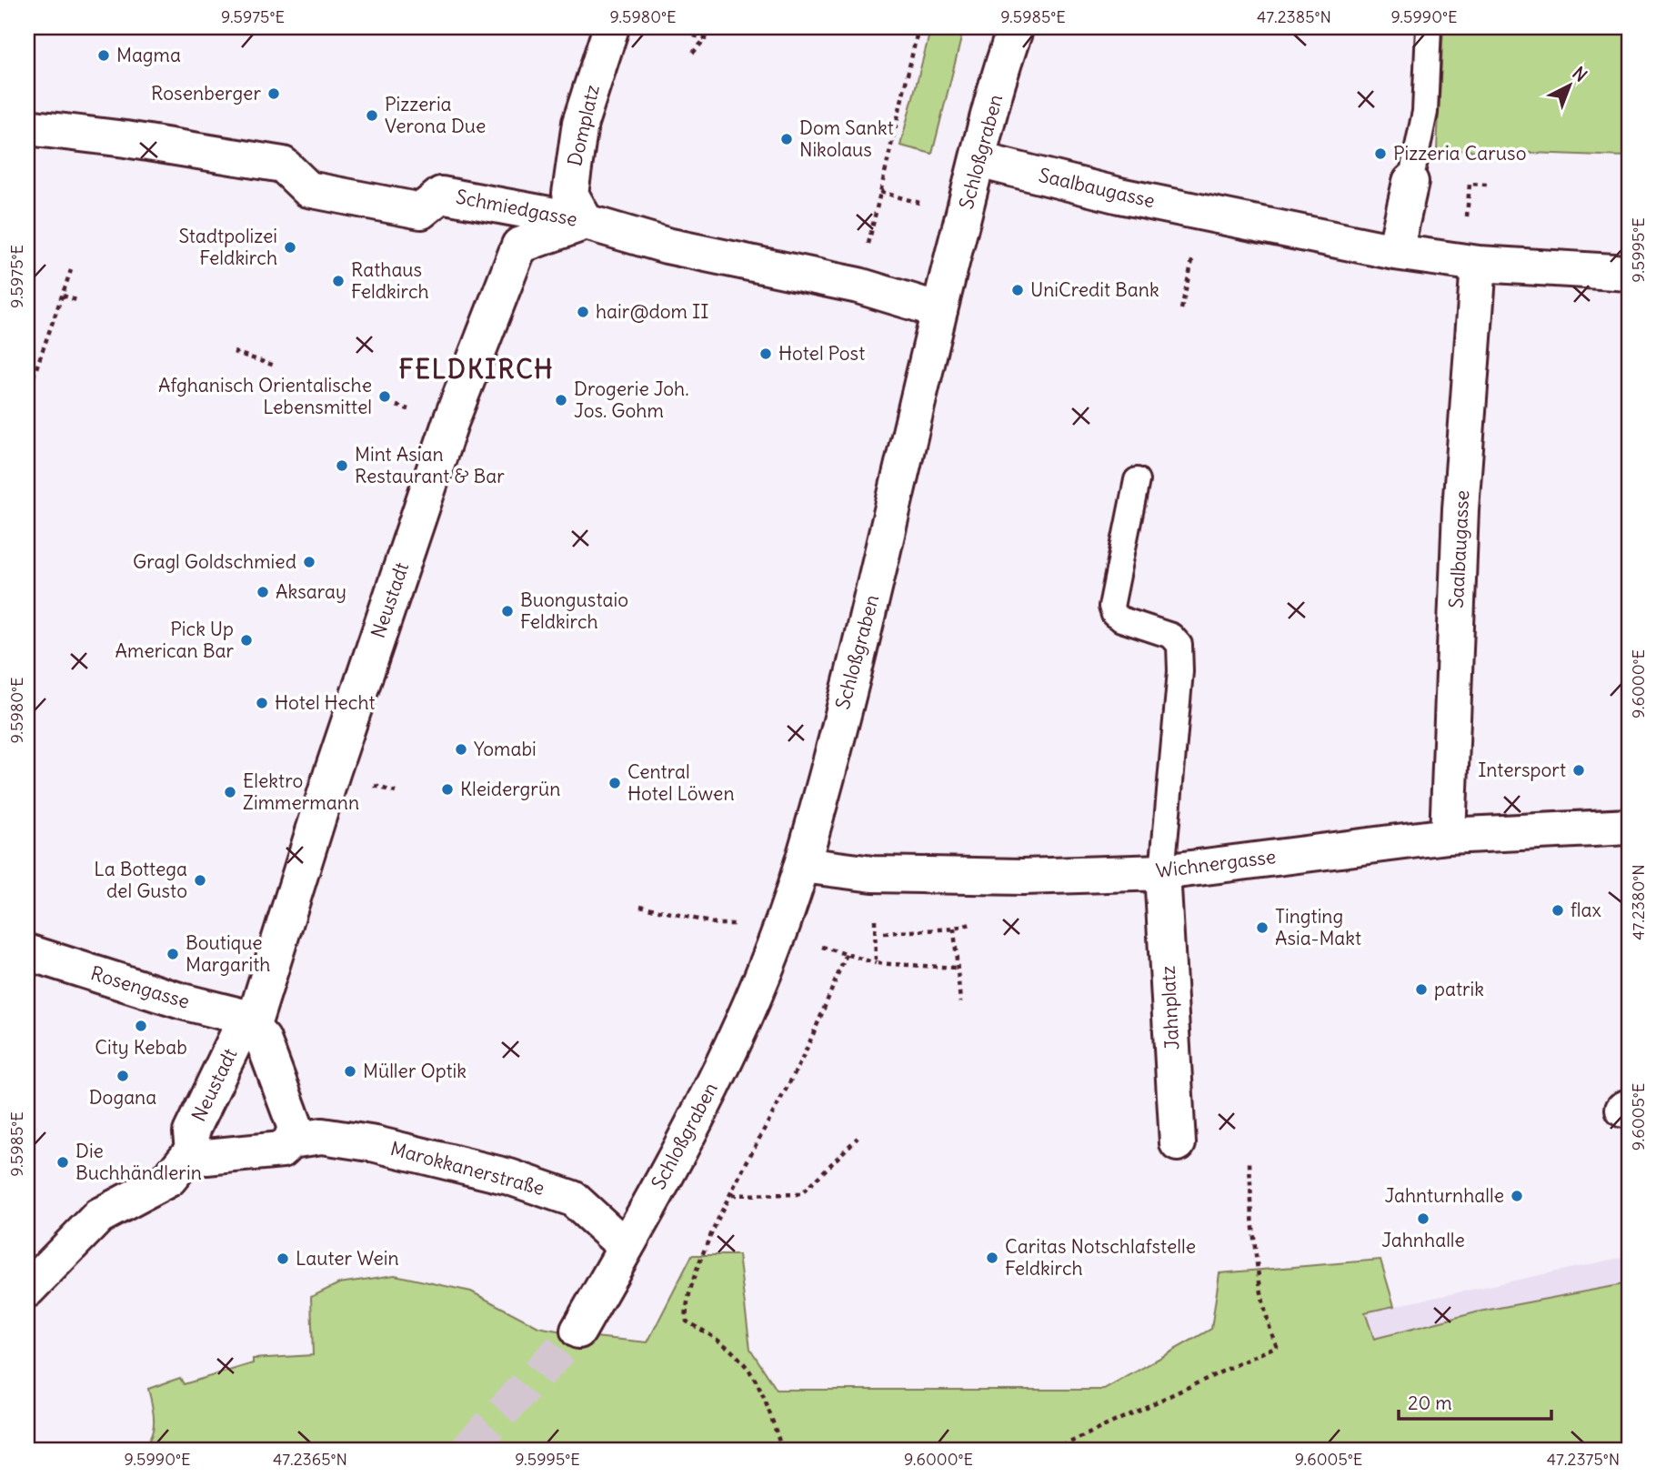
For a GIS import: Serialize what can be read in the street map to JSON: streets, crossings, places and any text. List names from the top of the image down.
{
  "streets": {
    "street": [
      "Domplatz",
      "Schloßgraben",
      "Saalbaugasse",
      "Schmiedgasse",
      "Neustadt",
      "Wichnergasse",
      "Rosengasse",
      "Jahnplatz",
      "Marokkanerstraße"
    ]
  },
  "crossings": [
    ["Domplatz", "Schmiedgasse"],
    ["Domplatz", "Neustadt"],
    ["Schloßgraben", "Saalbaugasse"],
    ["Schloßgraben", "Schmiedgasse"],
    ["Schloßgraben", "Wichnergasse"],
    ["Schloßgraben", "Marokkanerstraße"],
    ["Saalbaugasse", "Wichnergasse"],
    ["Schmiedgasse", "Neustadt"],
    ["Neustadt", "Rosengasse"],
    ["Neustadt", "Marokkanerstraße"],
    ["Wichnergasse", "Jahnplatz"]
  ],
  "districts": ["FELDKIRCH"],
  "places": [
    "Magma",
    "Rosenberger",
    "Pizzeria Verona Due",
    "Dom Sankt Nikolaus",
    "Pizzeria Caruso",
    "Stadtpolizei Feldkirch",
    "Rathaus Feldkirch",
    "UniCredit Bank",
    "hair@dom II",
    "Hotel Post",
    "Afghanisch Orientalische Lebensmittel",
    "Drogerie Joh. Jos. Gohm",
    "Mint Asian Restaurant & Bar",
    "Gragl Goldschmied",
    "Aksaray",
    "Buongustaio Feldkirch",
    "Pick Up American Bar",
    "Hotel Hecht",
    "Yomabi",
    "Intersport",
    "Central Hotel Löwen",
    "Kleidergrün",
    "Elektro Zimmermann",
    "La Bottega del Gusto",
    "flax",
    "Tingting Asia-Makt",
    "Boutique Margarith",
    "patrik",
    "City Kebab",
    "Müller Optik",
    "Dogana",
    "Die Buchhändlerin",
    "Jahnturnhalle",
    "Jahnhalle",
    "Caritas Notschlafstelle Feldkirch",
    "Lauter Wein"
  ],
  "scale_bar": "20 m",
  "north": "top right",
  "coordinates": [
    "9.5975°E",
    "9.5980°E",
    "9.5985°E",
    "47.2385°N",
    "9.5990°E",
    "9.5995°E",
    "9.6000°E",
    "47.2380°N",
    "9.6005°E",
    "47.2365°N",
    "47.2375°N"
  ]
}
